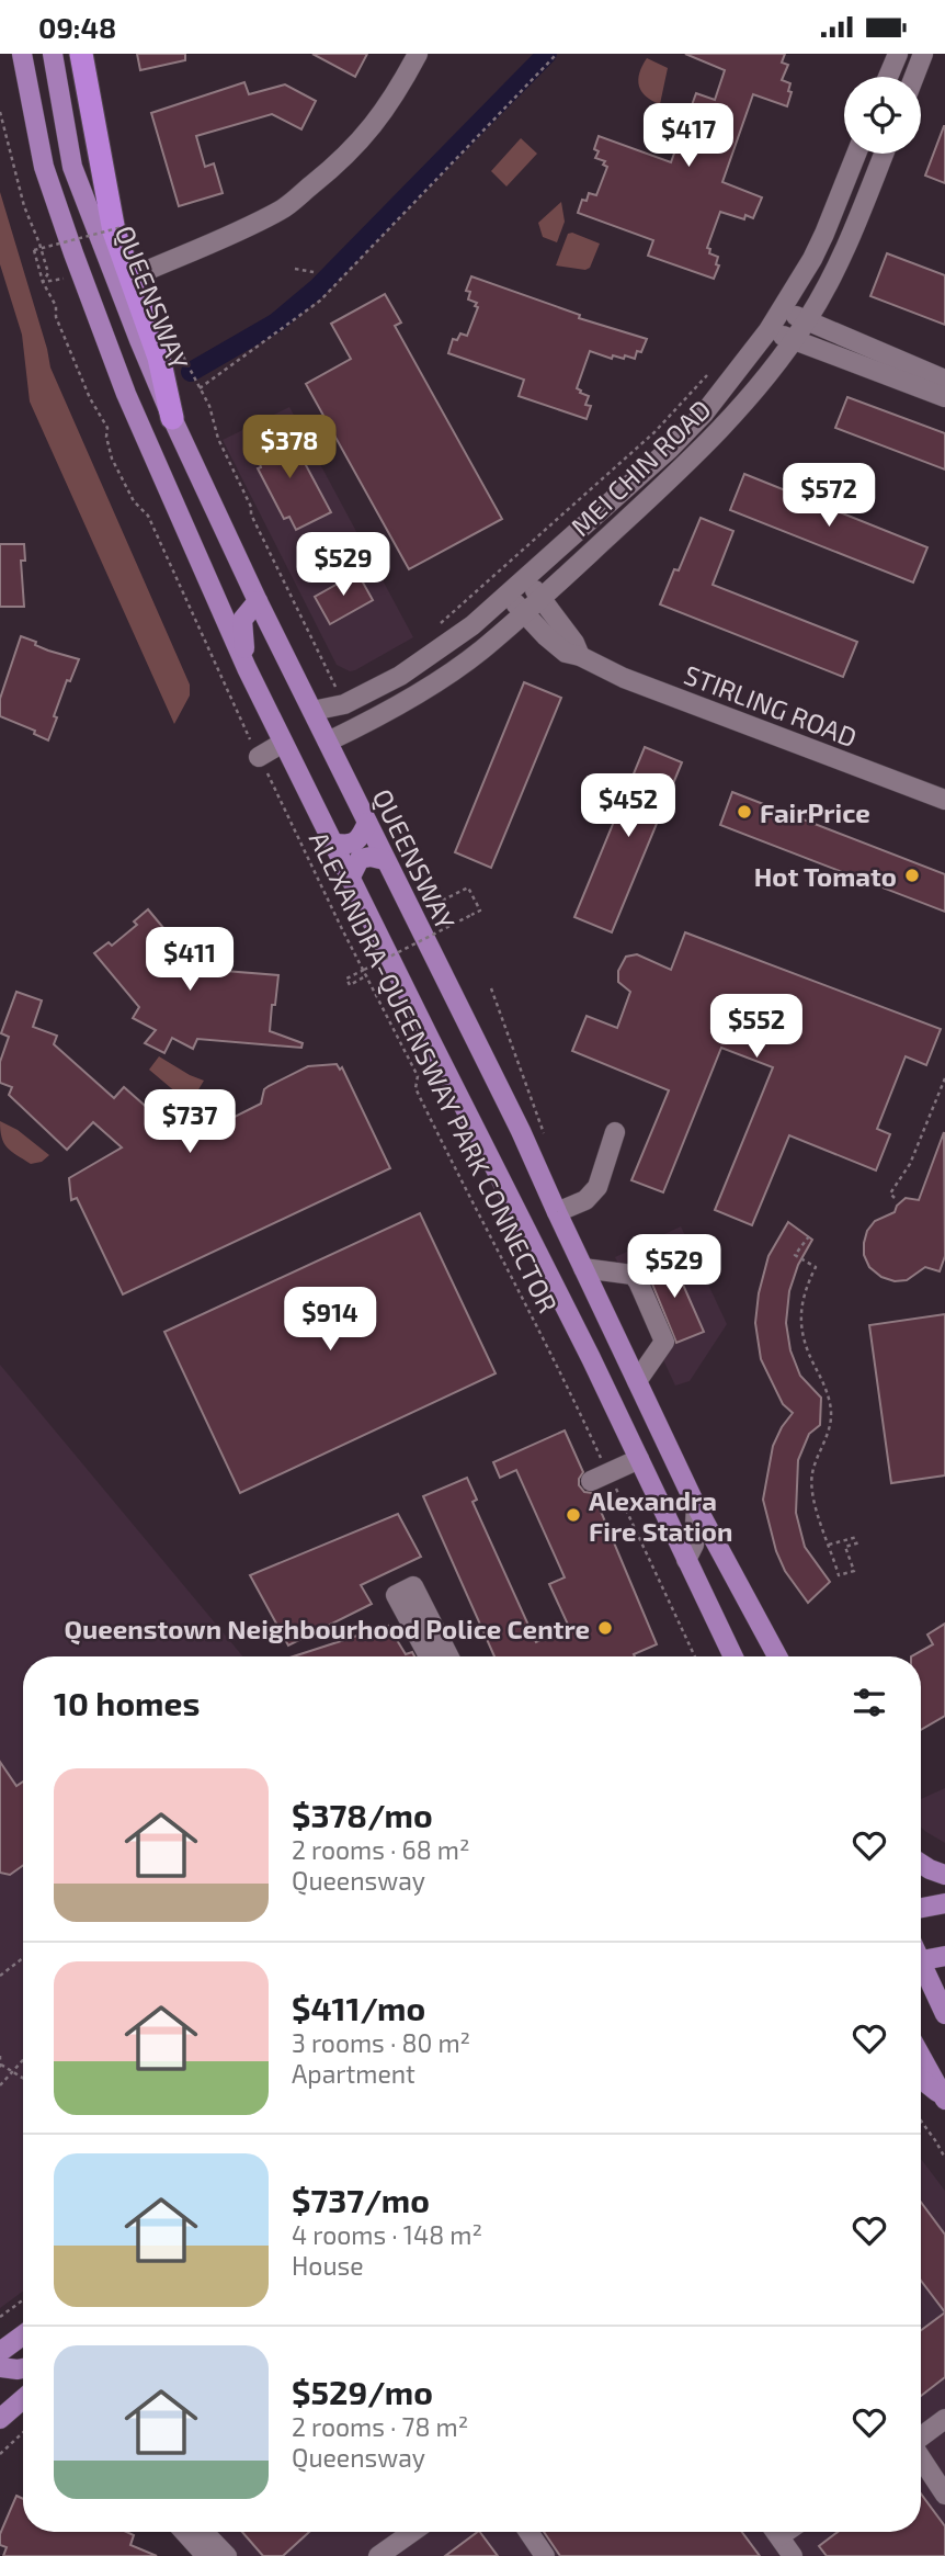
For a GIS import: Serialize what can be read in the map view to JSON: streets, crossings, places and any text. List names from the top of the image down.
{
  "streets": {
    "main road": ["QUEENSWAY"],
    "street": ["MEI CHIN ROAD", "STIRLING ROAD"],
    "path": ["ALEXANDRA-QUEENSWAY PARK CONNECTOR"]
  },
  "crossings": [
    ["QUEENSWAY", "MEI CHIN ROAD"],
    ["MEI CHIN ROAD", "STIRLING ROAD"]
  ],
  "places": [
    "FairPrice",
    "Hot Tomato",
    "Alexandra Fire Station",
    "Queenstown Neighbourhood Police Centre"
  ],
  "page": {
    "status": "09:48",
    "price": [
      "$417",
      "$378",
      "$572",
      "$529",
      "$452",
      "$411",
      "$552",
      "$737",
      "$529",
      "$914"
    ],
    "heading": "10 homes",
    "list": [
      {
        "name": "$378/mo",
        "note": "2 rooms · 68 m² · Queensway"
      },
      {
        "name": "$411/mo",
        "note": "3 rooms · 80 m² · Apartment"
      },
      {
        "name": "$737/mo",
        "note": "4 rooms · 148 m² · House"
      },
      {
        "name": "$529/mo",
        "note": "2 rooms · 78 m² · Queensway"
      }
    ]
  }
}
